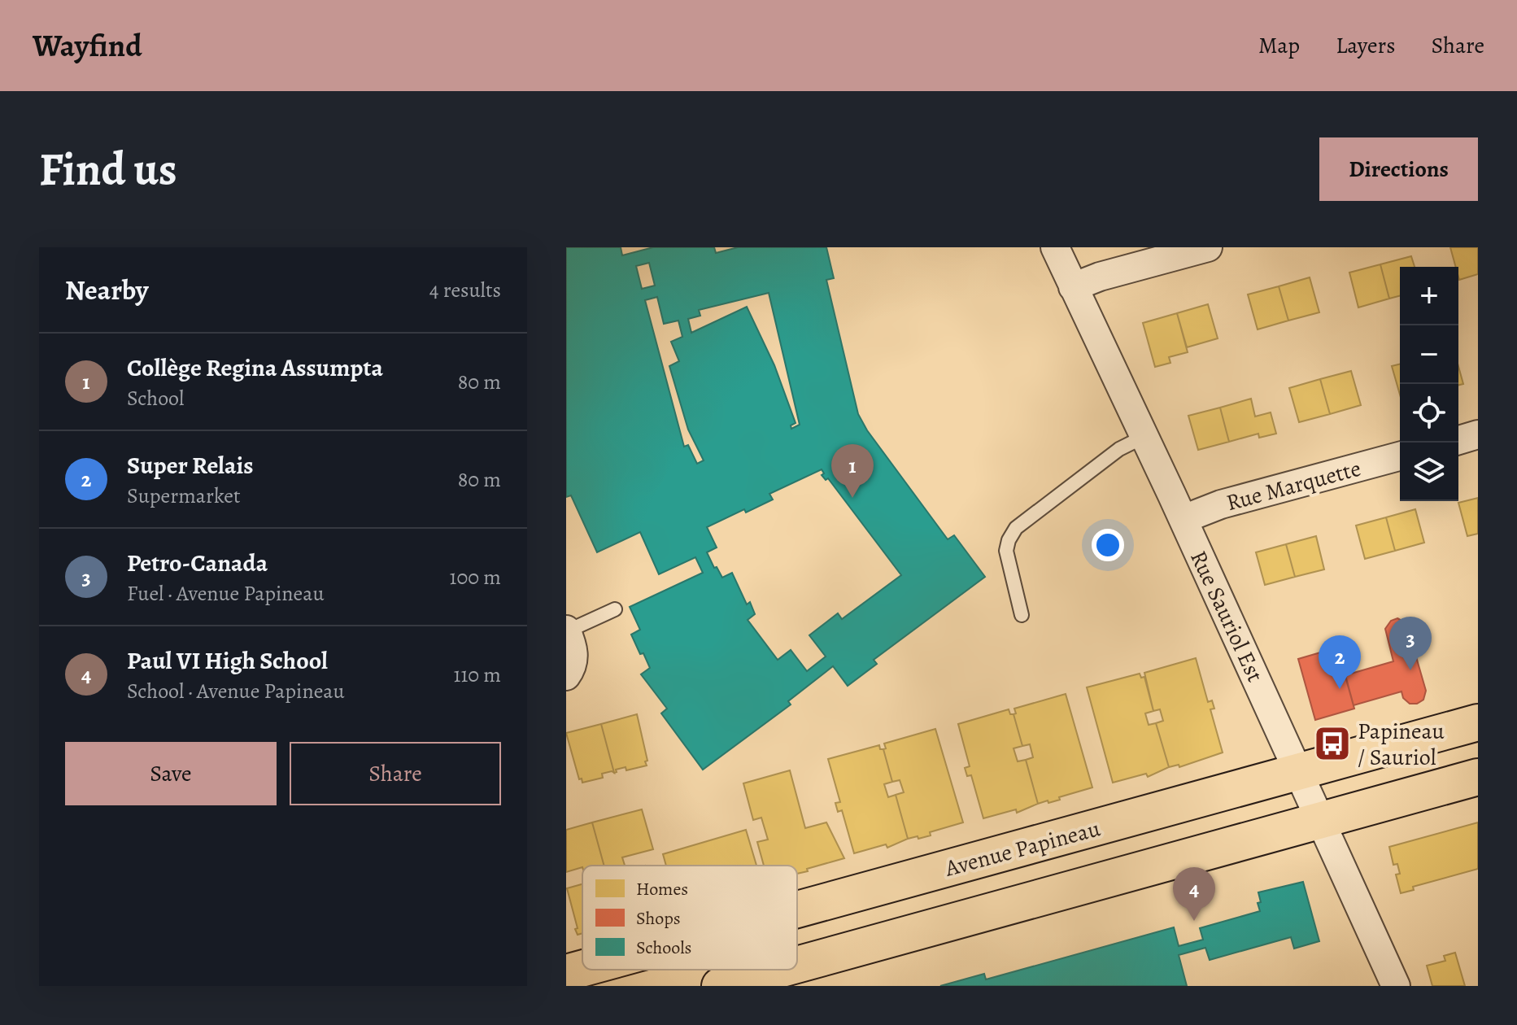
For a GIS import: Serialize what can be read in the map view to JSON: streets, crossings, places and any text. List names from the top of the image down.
{
  "streets": {
    "main road": ["Avenue Papineau"],
    "street": ["Rue Marquette", "Rue Sauriol Est"]
  },
  "crossings": [
    ["Rue Marquette", "Rue Sauriol Est"],
    ["Rue Sauriol Est", "Avenue Papineau"]
  ],
  "places": {
    "bus stop": ["Papineau / Sauriol"]
  },
  "legend": ["Homes", "Shops", "Schools"],
  "page": {
    "header": "Wayfind",
    "nav": ["Map", "Layers", "Share"],
    "buttons": [
      "Directions",
      ["Save", "Share"]
    ],
    "title": "Find us",
    "heading": ["Nearby", "4 results"],
    "map_buttons": ["+", "−"],
    "list": [
      {
        "mark": "1",
        "name": "Collège Regina Assumpta",
        "note": "School",
        "value": "80 m"
      },
      {
        "mark": "2",
        "name": "Super Relais",
        "note": "Supermarket",
        "value": "80 m"
      },
      {
        "mark": "3",
        "name": "Petro-Canada",
        "note": "Fuel · Avenue Papineau",
        "value": "100 m"
      },
      {
        "mark": "4",
        "name": "Paul VI High School",
        "note": "School · Avenue Papineau",
        "value": "110 m"
      }
    ],
    "pins": [
      "1",
      "3",
      "2",
      "4"
    ]
  }
}
